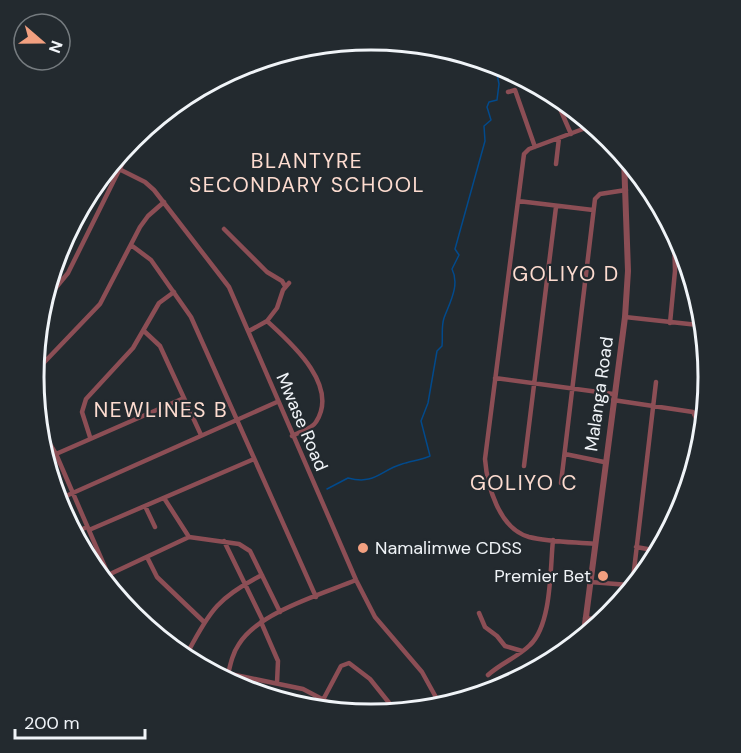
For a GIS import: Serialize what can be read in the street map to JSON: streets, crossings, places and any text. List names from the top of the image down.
{
  "streets": {
    "street": ["Malanga Road", "Mwase Road"]
  },
  "districts": [
    "BLANTYRE SECONDARY SCHOOL",
    "GOLIYO D",
    "NEWLINES B",
    "GOLIYO C"
  ],
  "places": ["Namalimwe CDSS", "Premier Bet"],
  "scale_bar": "200 m",
  "north": "right"
}
